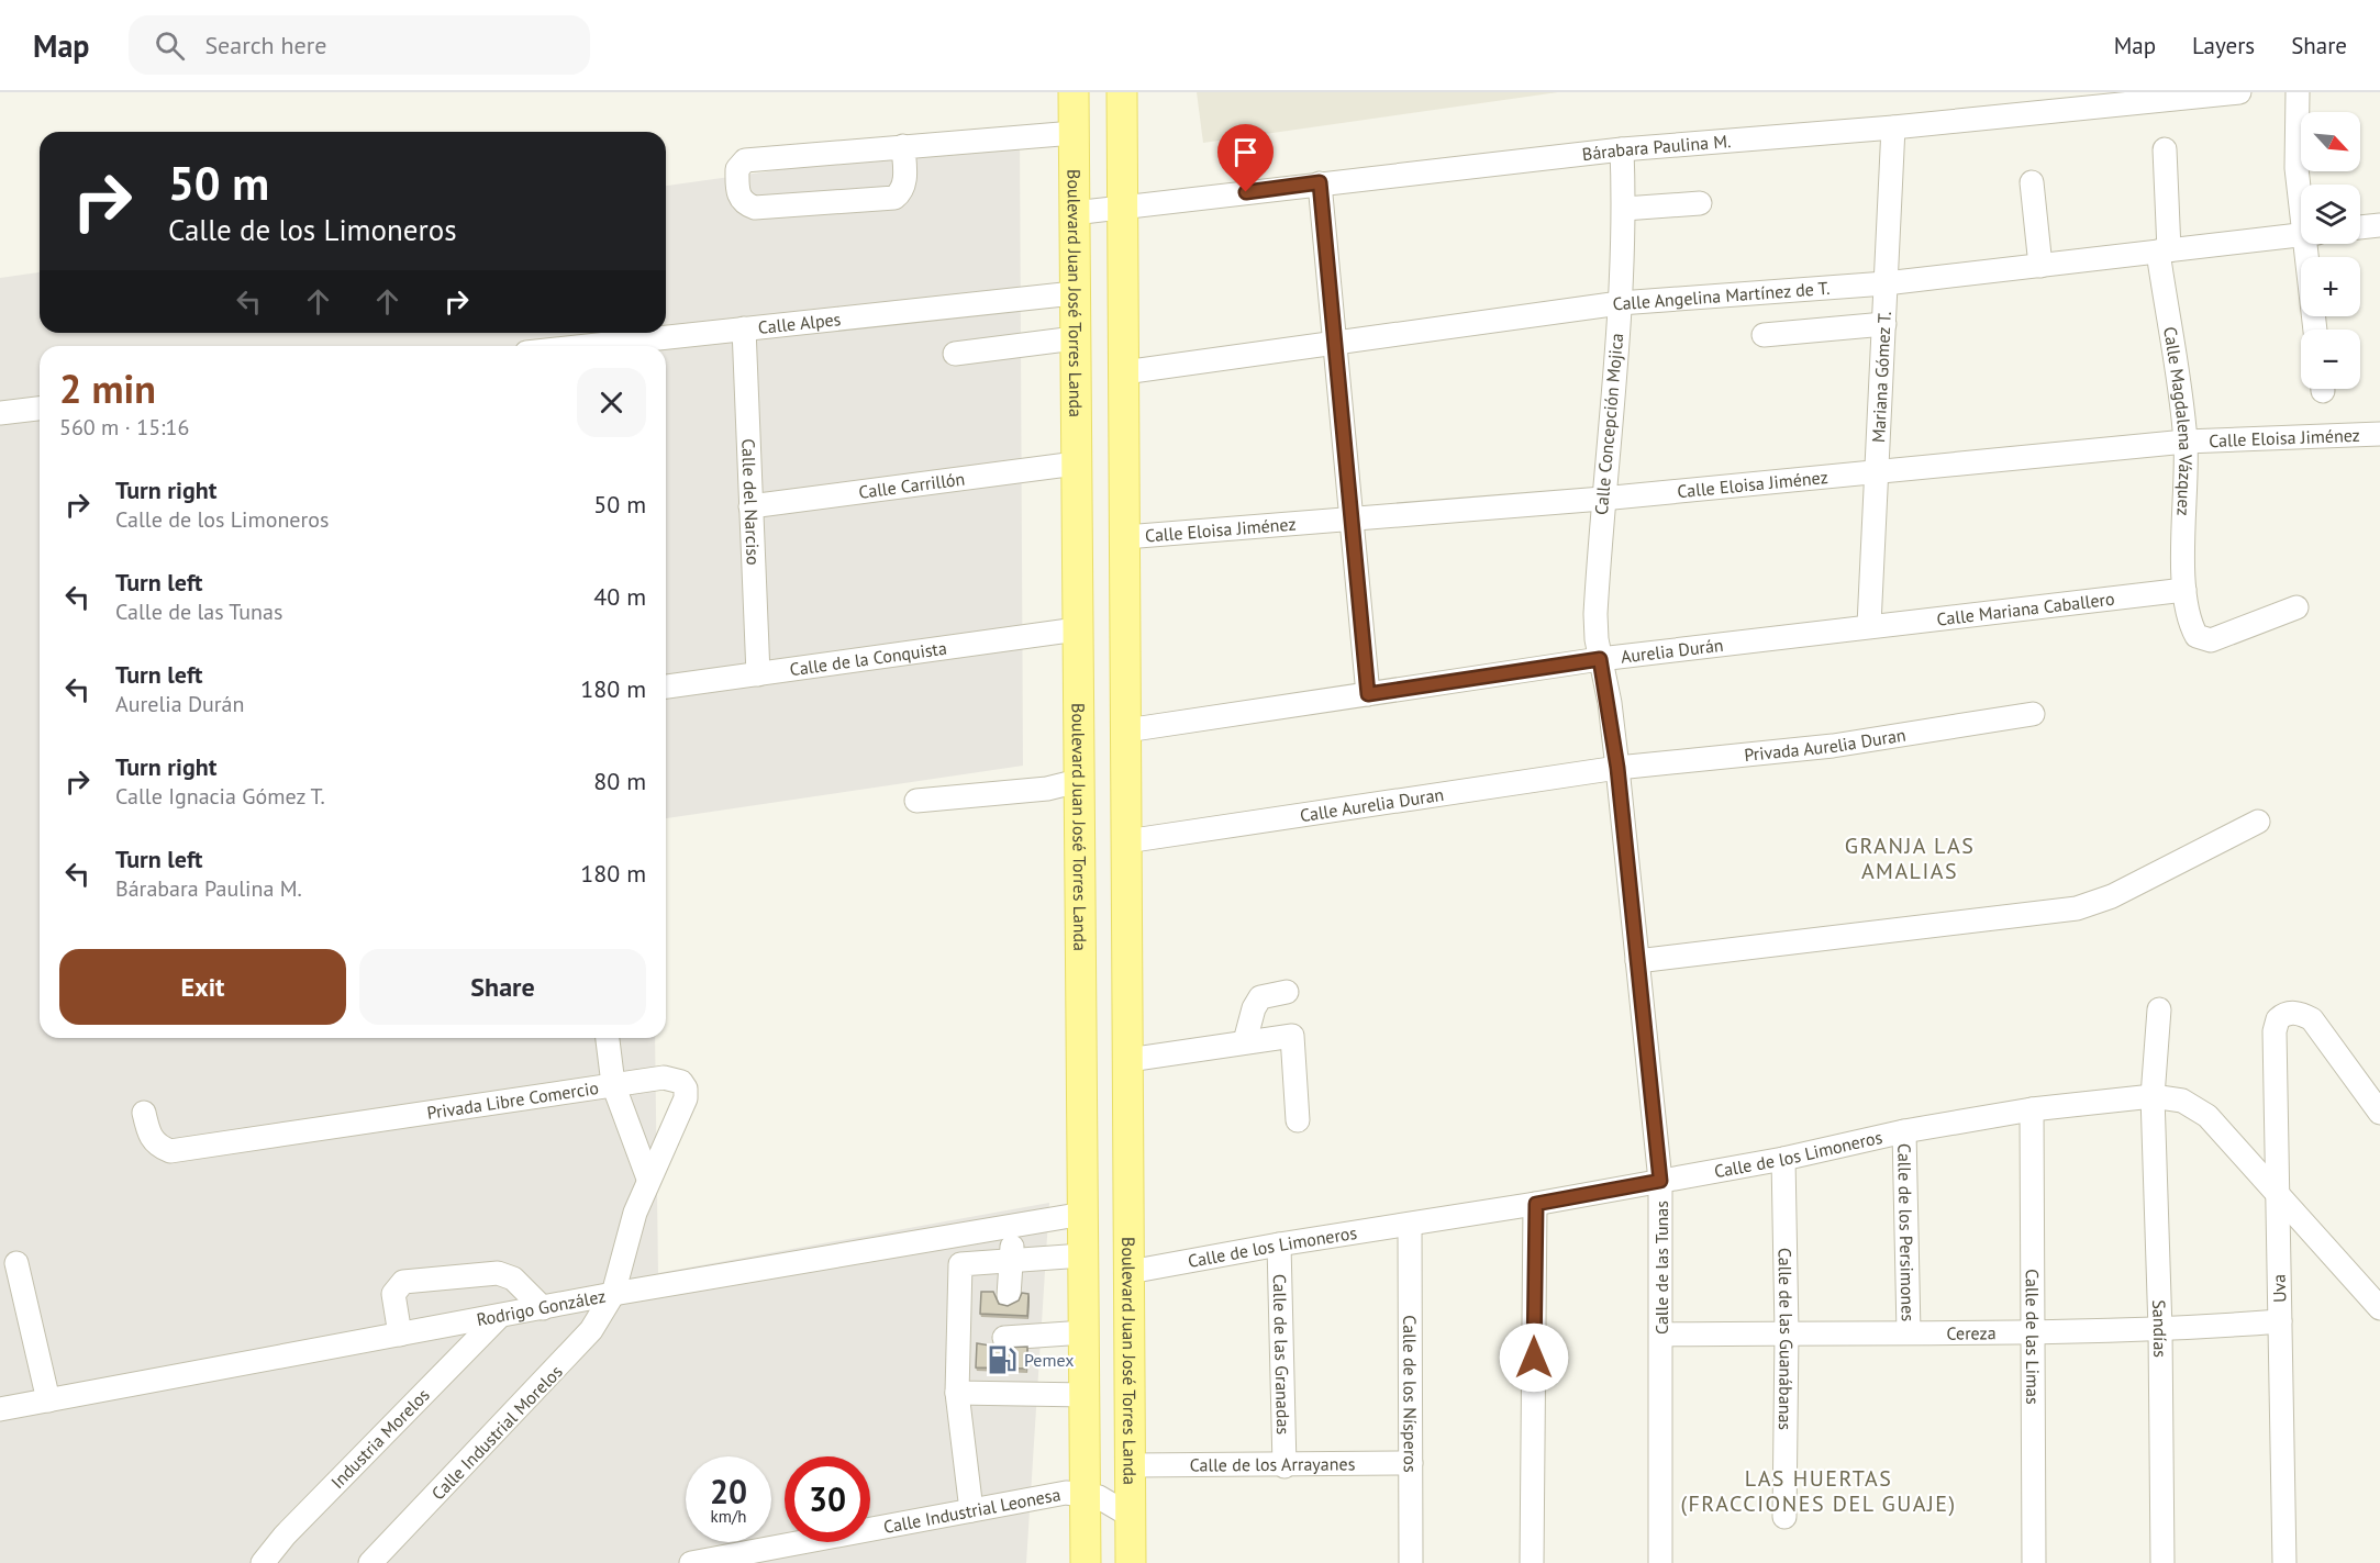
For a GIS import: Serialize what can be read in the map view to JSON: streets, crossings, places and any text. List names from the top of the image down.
{
  "streets": {
    "main road": ["Boulevard Juan José Torres Landa"],
    "street": [
      "Bárabara Paulina M.",
      "Calle Angelina Martínez de T.",
      "Calle Alpes",
      "Mariana Gómez T.",
      "Calle Magdalena Vázquez",
      "Calle Concepción Mojica",
      "Calle Eloisa Jiménez",
      "Calle Carrillón",
      "Calle del Narciso",
      "Calle Mariana Caballero",
      "Aurelia Durán",
      "Calle de la Conquista",
      "Privada Aurelia Duran",
      "Calle Aurelia Duran",
      "Privada Libre Comercio",
      "Calle de los Limoneros",
      "Calle de los Persimones",
      "Calle de las Tunas",
      "Uva",
      "Rodrigo González",
      "Sandías",
      "Cereza",
      "Calle de las Limas",
      "Calle de las Guanábanas",
      "Calle de las Granadas",
      "Calle de los Nísperos",
      "Calle Industrial Morelos",
      "Industria Morelos",
      "Calle de los Arrayanes",
      "Calle Industrial Leonesa"
    ]
  },
  "crossings": [
    ["Bárabara Paulina M.", "Boulevard Juan José Torres Landa"],
    ["Bárabara Paulina M.", "Mariana Gómez T."],
    ["Bárabara Paulina M.", "Calle Concepción Mojica"],
    ["Boulevard Juan José Torres Landa", "Calle Angelina Martínez de T."],
    ["Boulevard Juan José Torres Landa", "Calle Alpes"],
    ["Boulevard Juan José Torres Landa", "Calle Eloisa Jiménez"],
    ["Boulevard Juan José Torres Landa", "Calle Carrillón"],
    ["Boulevard Juan José Torres Landa", "Aurelia Durán"],
    ["Boulevard Juan José Torres Landa", "Calle de la Conquista"],
    ["Boulevard Juan José Torres Landa", "Calle Aurelia Duran"],
    ["Boulevard Juan José Torres Landa", "Calle de los Limoneros"],
    ["Boulevard Juan José Torres Landa", "Rodrigo González"],
    ["Boulevard Juan José Torres Landa", "Calle de los Arrayanes"],
    ["Boulevard Juan José Torres Landa", "Calle Industrial Leonesa"],
    ["Calle Angelina Martínez de T.", "Mariana Gómez T."],
    ["Calle Angelina Martínez de T.", "Calle Magdalena Vázquez"],
    ["Calle Angelina Martínez de T.", "Calle Concepción Mojica"],
    ["Calle Alpes", "Calle del Narciso"],
    ["Mariana Gómez T.", "Calle Eloisa Jiménez"],
    ["Mariana Gómez T.", "Calle Mariana Caballero"],
    ["Mariana Gómez T.", "Aurelia Durán"],
    ["Calle Magdalena Vázquez", "Calle Eloisa Jiménez"],
    ["Calle Magdalena Vázquez", "Calle Mariana Caballero"],
    ["Calle Concepción Mojica", "Calle Eloisa Jiménez"],
    ["Calle Concepción Mojica", "Aurelia Durán"],
    ["Calle Concepción Mojica", "Calle de las Tunas"],
    ["Calle Carrillón", "Calle del Narciso"],
    ["Calle del Narciso", "Calle de la Conquista"],
    ["Calle Mariana Caballero", "Aurelia Durán"],
    ["Aurelia Durán", "Calle de las Tunas"],
    ["Privada Aurelia Duran", "Calle Aurelia Duran"],
    ["Privada Aurelia Duran", "Calle de las Tunas"],
    ["Calle Aurelia Duran", "Calle de las Tunas"],
    ["Privada Libre Comercio", "Rodrigo González"],
    ["Privada Libre Comercio", "Calle Industrial Morelos"],
    ["Calle de los Limoneros", "Calle de los Persimones"],
    ["Calle de los Limoneros", "Calle de las Tunas"],
    ["Calle de los Limoneros", "Uva"],
    ["Calle de los Limoneros", "Sandías"],
    ["Calle de los Limoneros", "Calle de las Limas"],
    ["Calle de los Limoneros", "Calle de las Guanábanas"],
    ["Calle de los Limoneros", "Calle de las Granadas"],
    ["Calle de los Limoneros", "Calle de los Nísperos"],
    ["Calle de los Persimones", "Cereza"],
    ["Calle de las Tunas", "Cereza"],
    ["Uva", "Cereza"],
    ["Rodrigo González", "Calle Industrial Morelos"],
    ["Rodrigo González", "Industria Morelos"],
    ["Sandías", "Cereza"],
    ["Cereza", "Calle de las Limas"],
    ["Cereza", "Calle de las Guanábanas"],
    ["Calle de las Granadas", "Calle de los Arrayanes"],
    ["Calle de los Nísperos", "Calle de los Arrayanes"]
  ],
  "districts": ["GRANJA LAS AMALIAS", "LAS HUERTAS (FRACCIONES DEL GUAJE)"],
  "places": {
    "fuel station": ["Pemex"]
  },
  "north": "bottom right",
  "page": {
    "header": "Map",
    "search": "Search here",
    "nav": ["Map", "Layers", "Share"],
    "map_buttons": ["+", "−"],
    "turn": ["50 m", "Calle de los Limoneros"],
    "heading": ["2 min", "560 m · 15:16"],
    "list": [
      {
        "name": "Turn right",
        "note": "Calle de los Limoneros",
        "value": "50 m"
      },
      {
        "name": "Turn left",
        "note": "Calle de las Tunas",
        "value": "40 m"
      },
      {
        "name": "Turn left",
        "note": "Aurelia Durán",
        "value": "180 m"
      },
      {
        "name": "Turn right",
        "note": "Calle Ignacia Gómez T.",
        "value": "80 m"
      },
      {
        "name": "Turn left",
        "note": "Bárabara Paulina M.",
        "value": "180 m"
      }
    ],
    "buttons": ["Exit", "Share"],
    "speed": "20 km/h",
    "limit": "30"
  }
}
